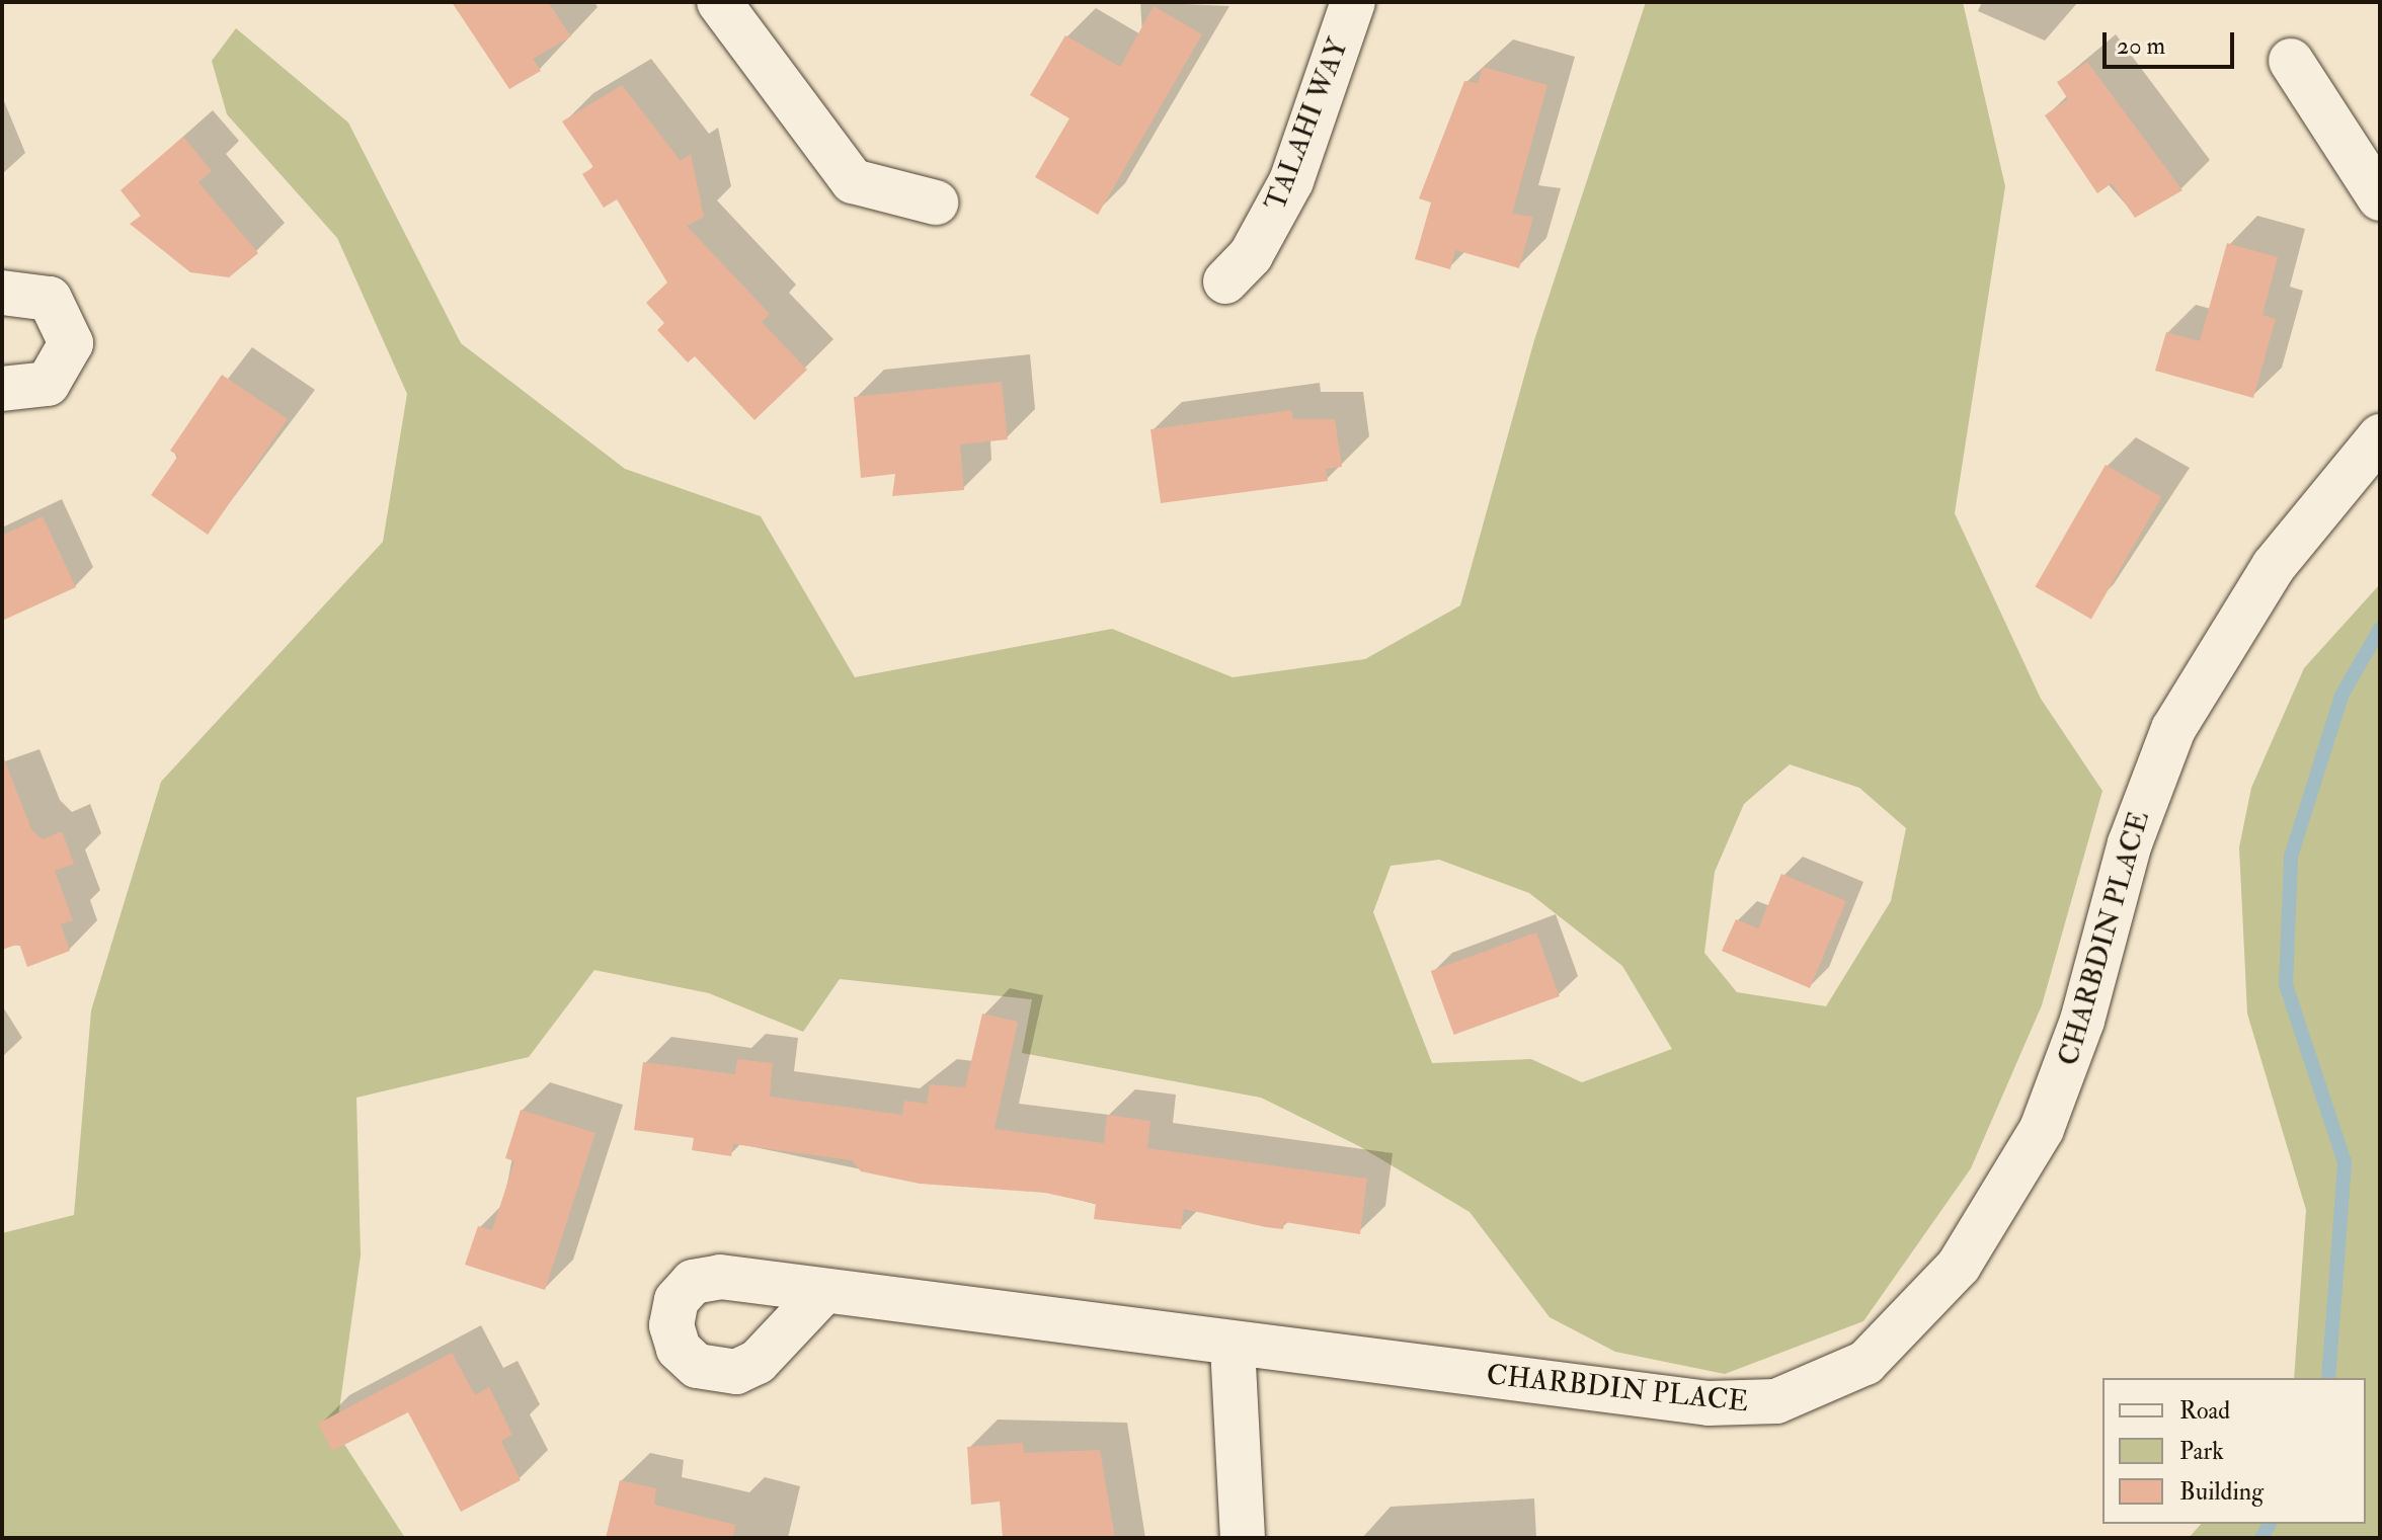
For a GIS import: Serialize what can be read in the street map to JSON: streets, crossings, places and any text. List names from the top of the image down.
{
  "streets": {
    "street": ["TALAHI WAY", "CHARBDIN PLACE"]
  },
  "legend": ["Road", "Park", "Building"],
  "scale_bar": "20 m"
}
